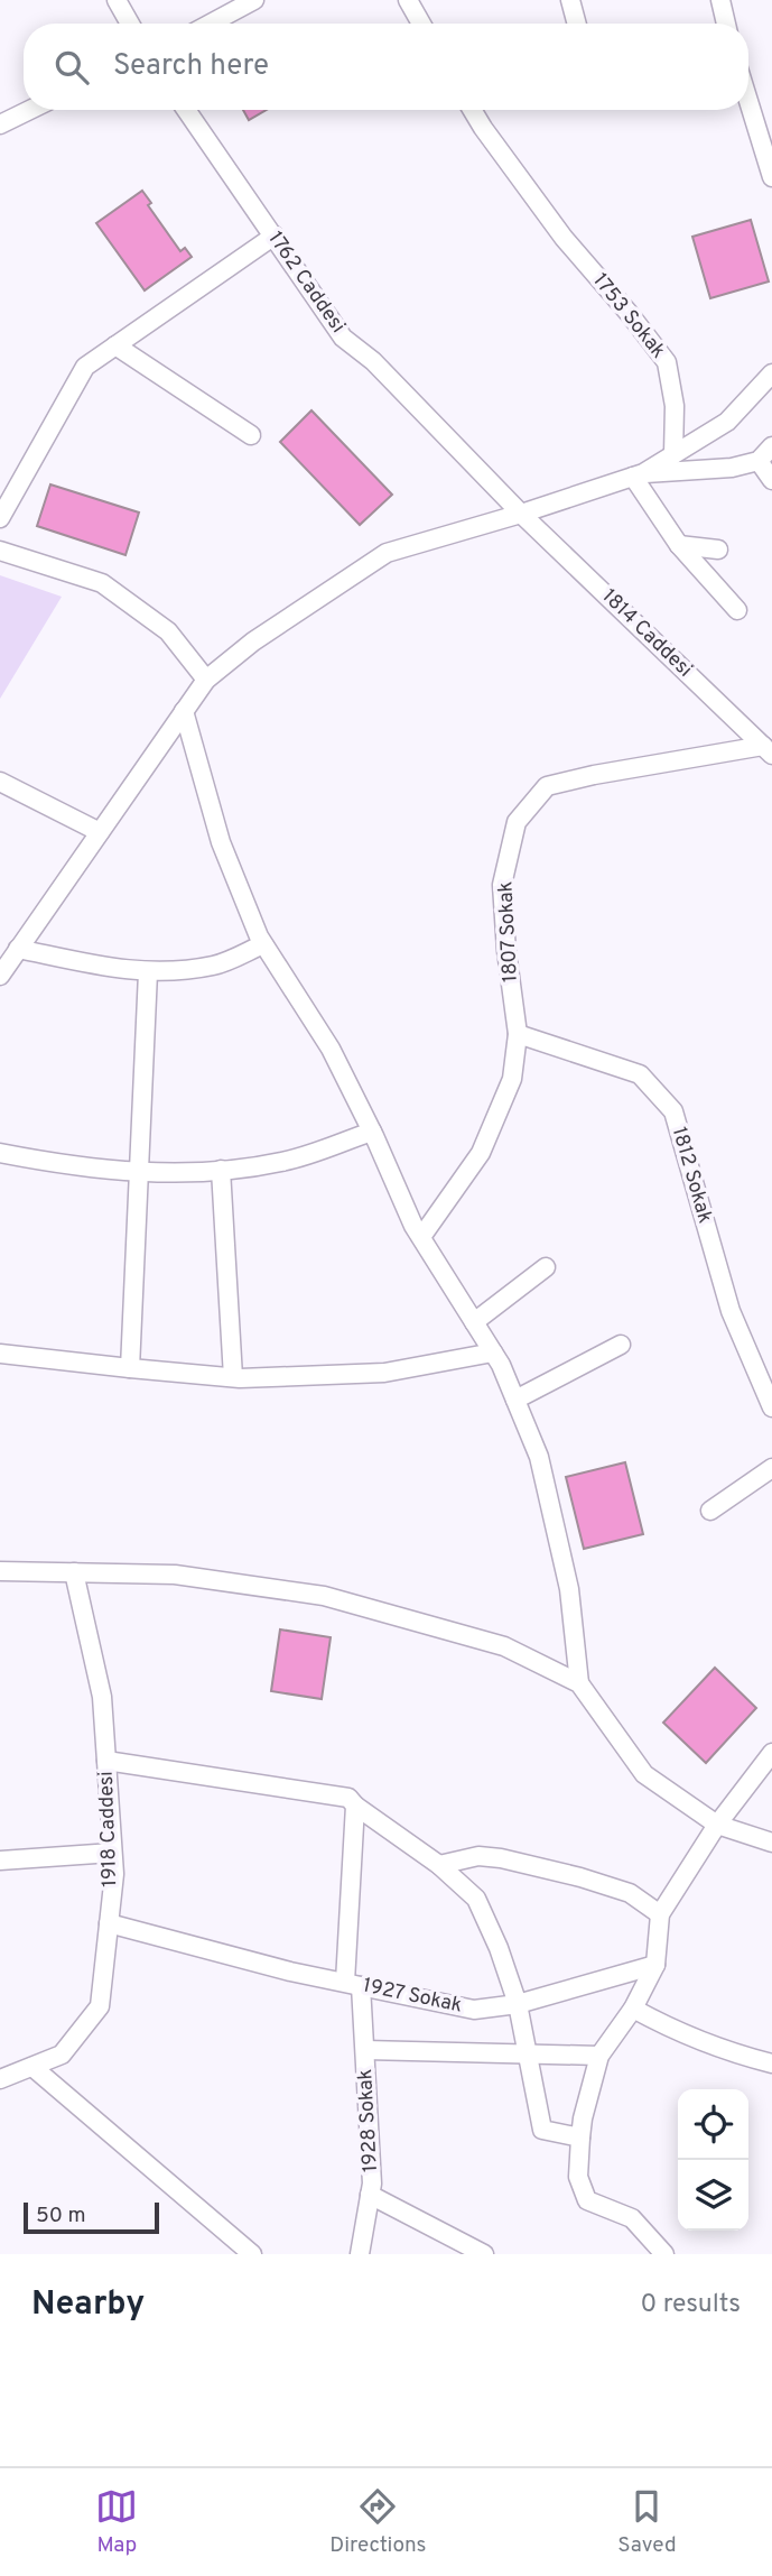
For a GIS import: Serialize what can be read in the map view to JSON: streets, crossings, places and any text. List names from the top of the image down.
{
  "streets": {
    "street": [
      "1762 Caddesi",
      "1753 Sokak",
      "1814 Caddesi",
      "1807 Sokak",
      "1812 Sokak",
      "1918 Caddesi",
      "1927 Sokak",
      "1928 Sokak"
    ]
  },
  "crossings": [
    ["1762 Caddesi", "1814 Caddesi"],
    ["1814 Caddesi", "1807 Sokak"],
    ["1807 Sokak", "1812 Sokak"],
    ["1918 Caddesi", "1927 Sokak"],
    ["1927 Sokak", "1928 Sokak"]
  ],
  "scale_bar": "50 m",
  "page": {
    "search": "Search here",
    "scale": "50 m",
    "heading": ["Nearby", "0 results"],
    "nav": ["Map", "Directions", "Saved"]
  }
}
